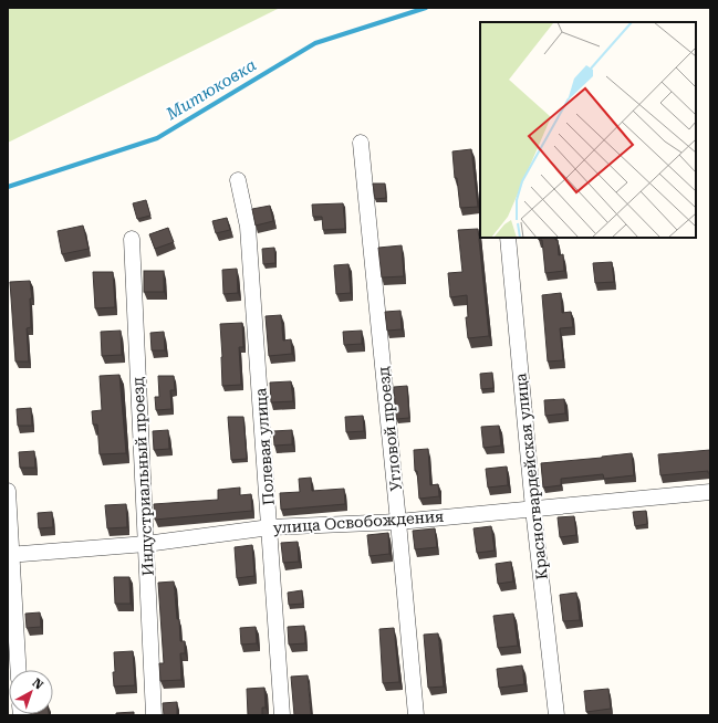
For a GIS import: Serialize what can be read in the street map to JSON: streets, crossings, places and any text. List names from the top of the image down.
{
  "streets": {
    "street": [
      "Угловой проезд",
      "Полевая улица",
      "Индустриальный проезд",
      "Красногвардейская улица",
      "улица Освобождения"
    ]
  },
  "crossings": [
    ["Угловой проезд", "улица Освобождения"],
    ["Полевая улица", "улица Освобождения"],
    ["Индустриальный проезд", "улица Освобождения"],
    ["Красногвардейская улица", "улица Освобождения"]
  ],
  "water": ["Митюковка"],
  "north": "top right"
}
